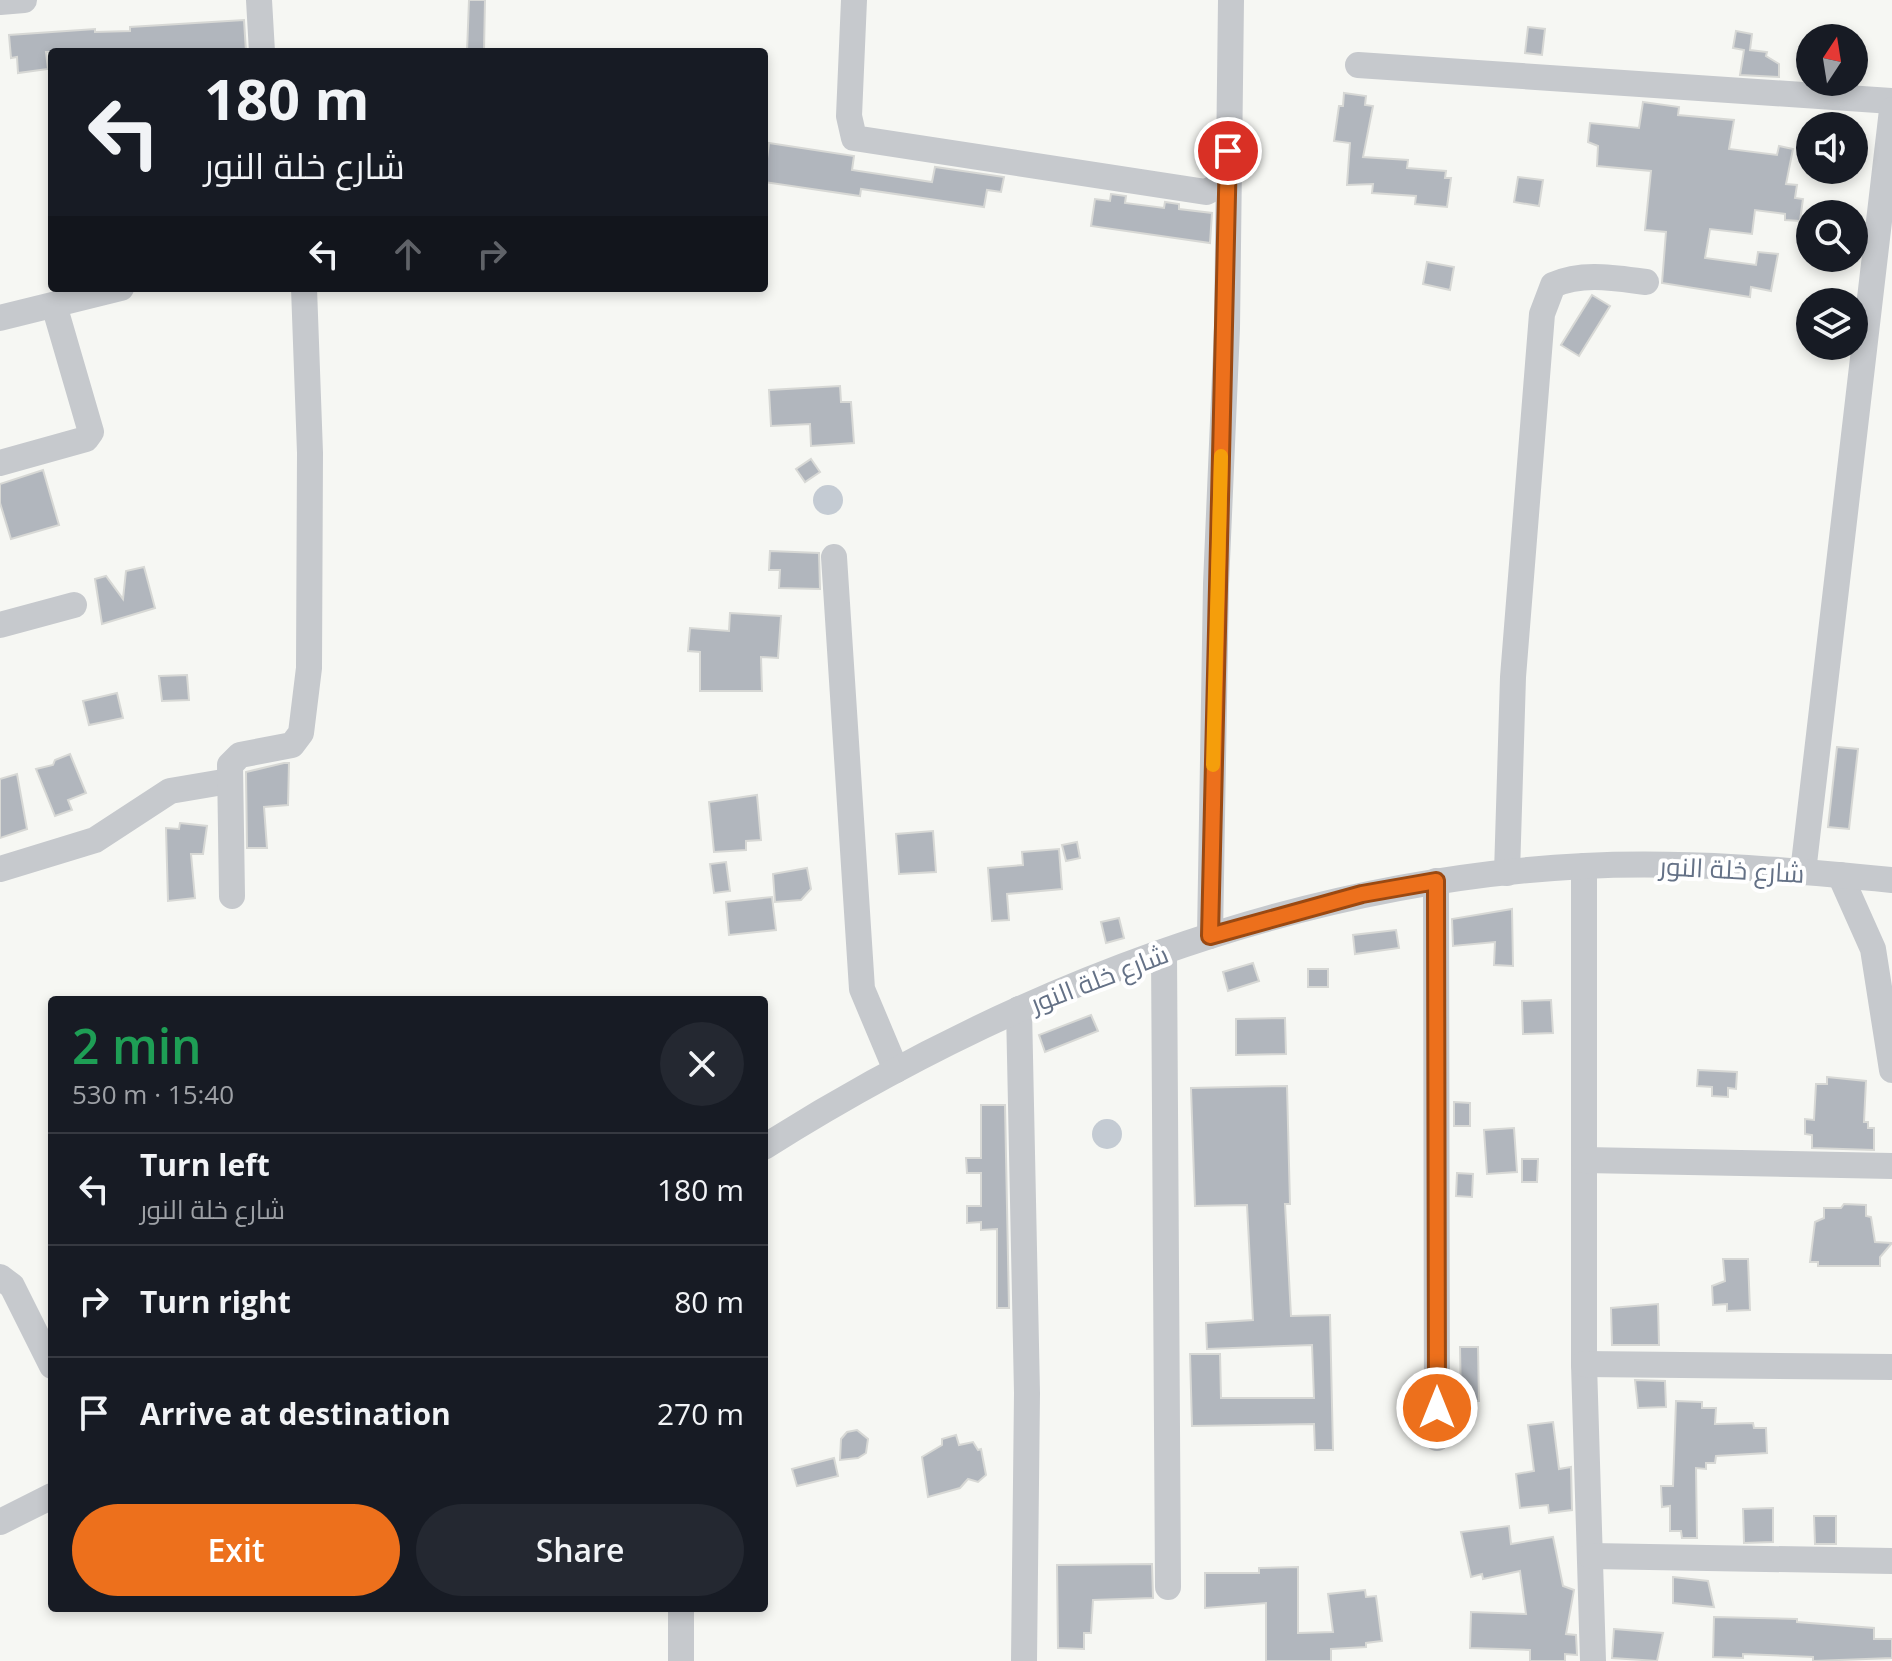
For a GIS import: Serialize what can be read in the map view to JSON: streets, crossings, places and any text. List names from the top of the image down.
{
  "streets": {
    "street": ["شارع خلة النور"]
  },
  "north": "top",
  "page": {
    "turn": ["180 m", "شارع خلة النور"],
    "heading": ["2 min", "530 m · 15:40"],
    "list": [
      {
        "name": "Turn left",
        "note": "شارع خلة النور",
        "value": "180 m"
      },
      {
        "name": "Turn right",
        "value": "80 m"
      },
      {
        "name": "Arrive at destination",
        "value": "270 m"
      }
    ],
    "buttons": ["Exit", "Share"]
  }
}
